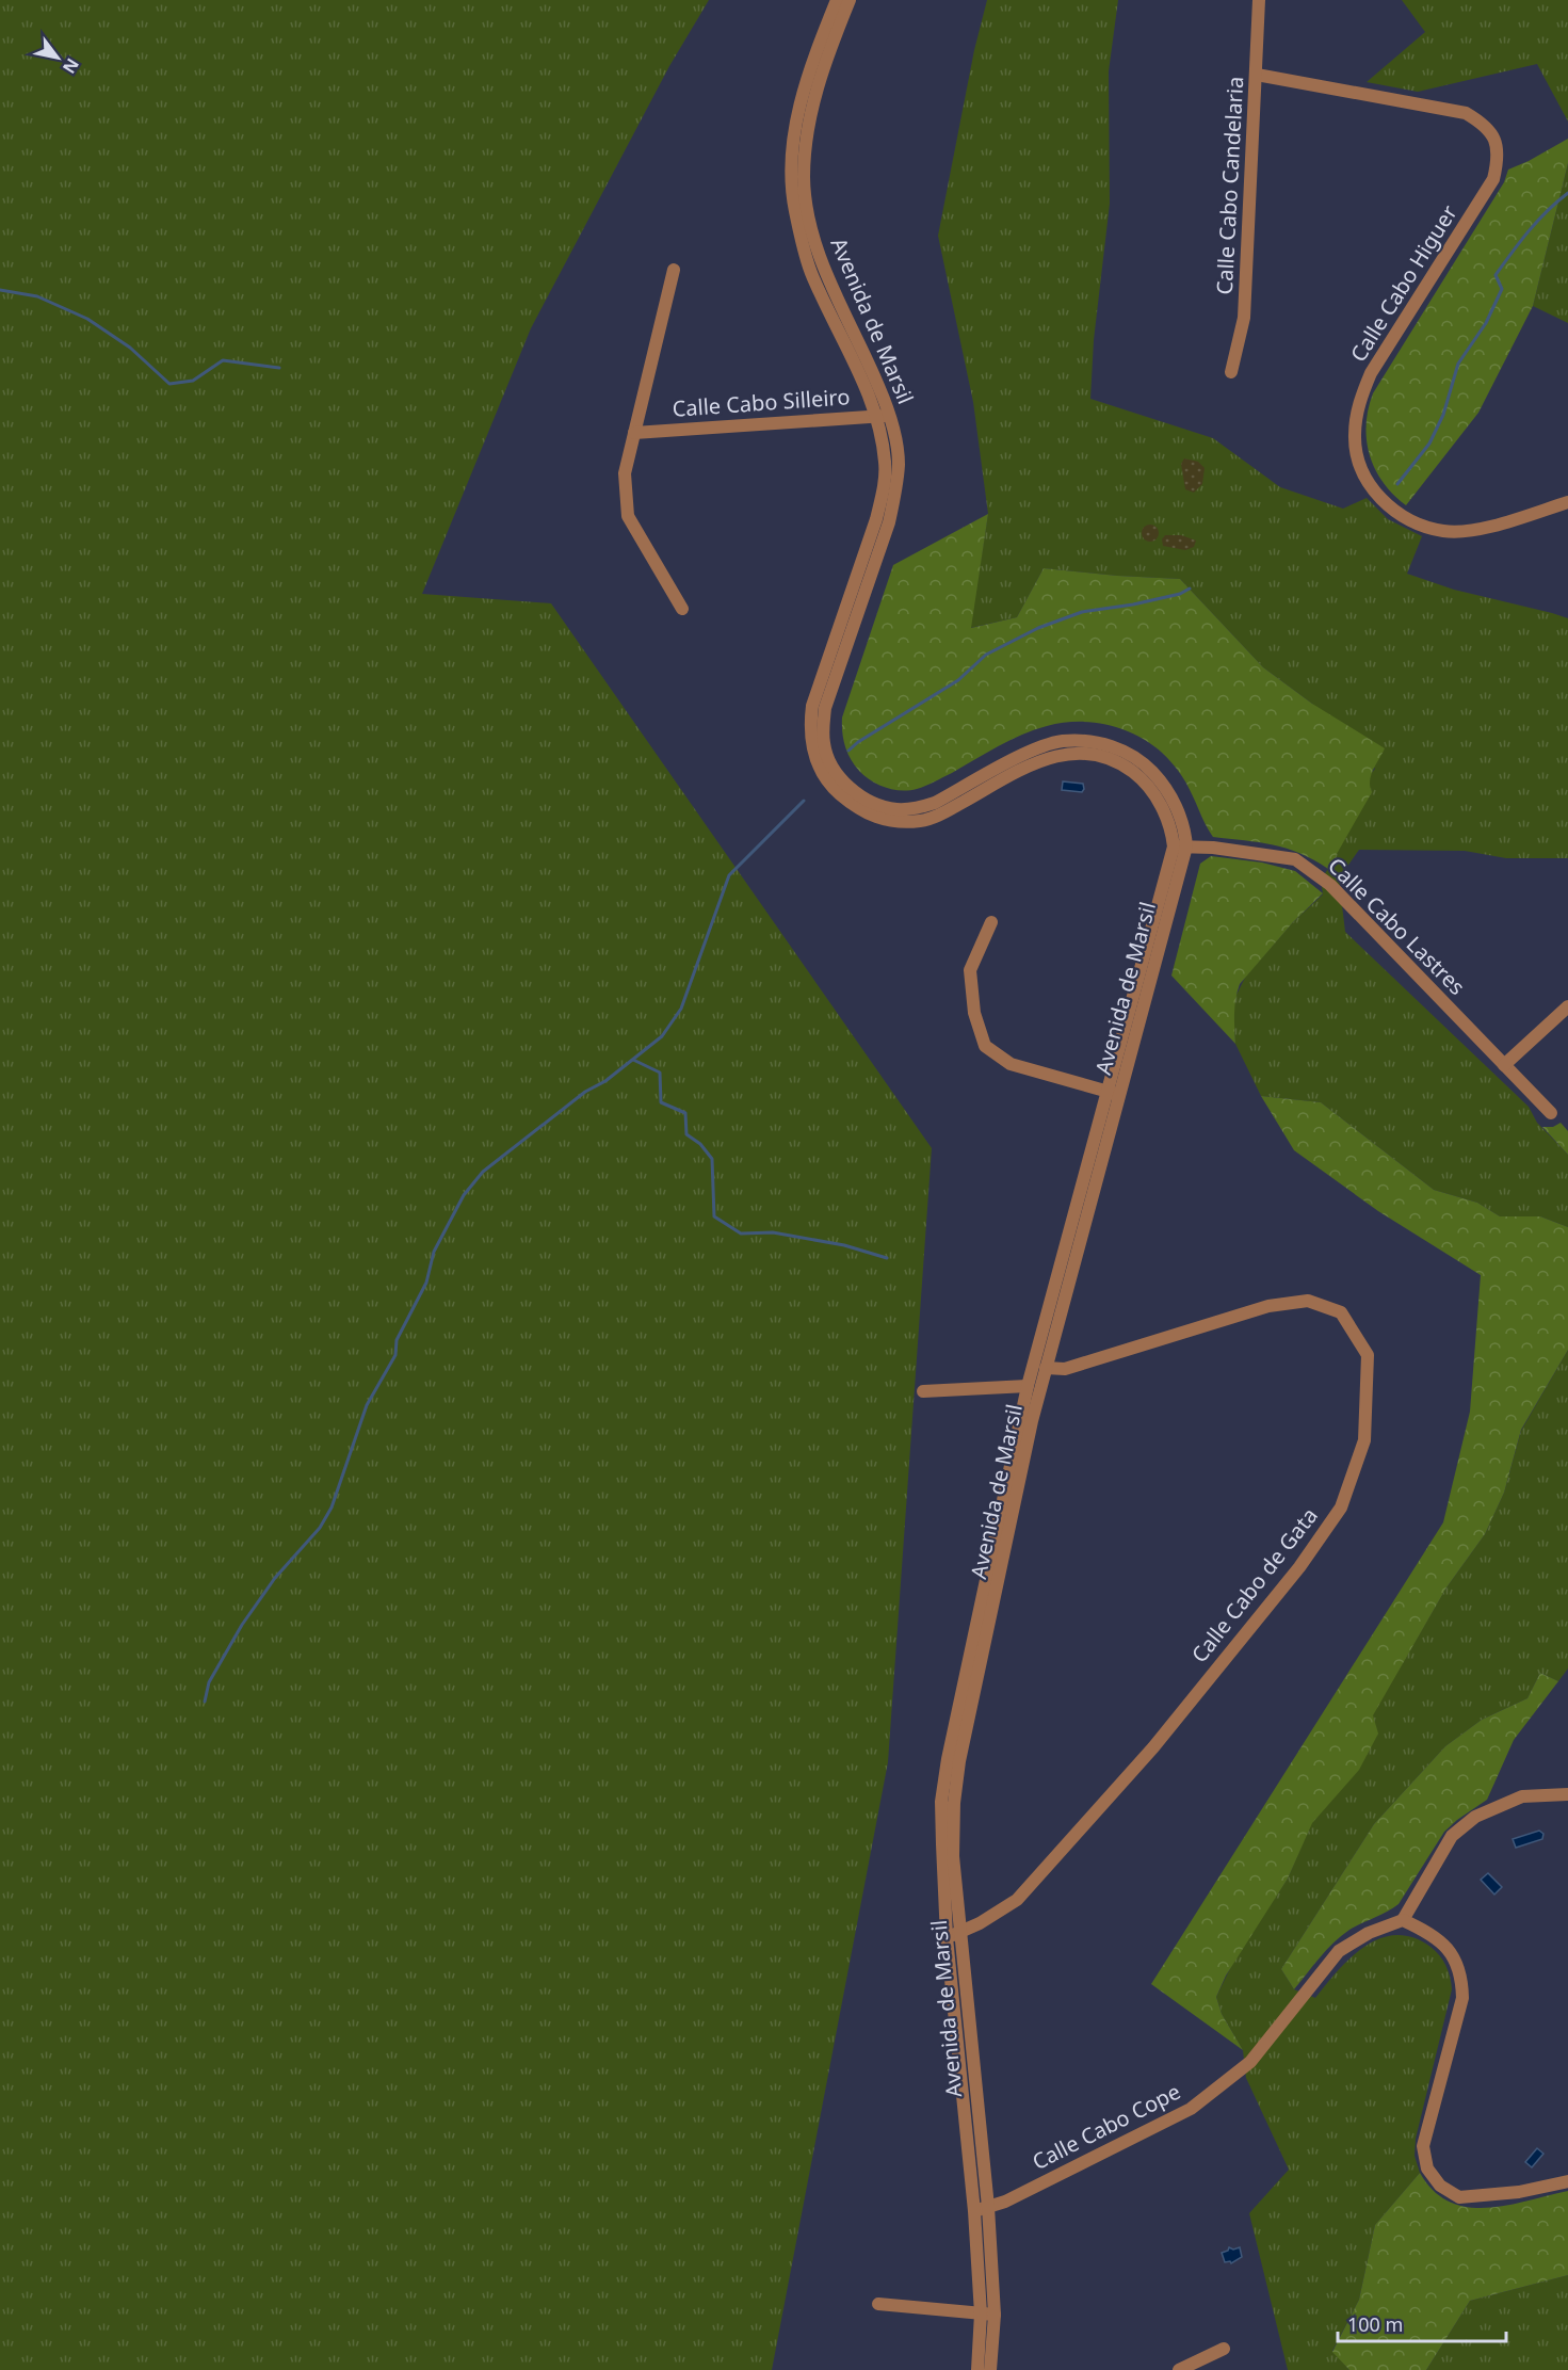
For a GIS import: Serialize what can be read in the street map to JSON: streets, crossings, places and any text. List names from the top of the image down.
{
  "streets": {
    "street": [
      "Calle Cabo Candelaria",
      "Calle Cabo Higuer",
      "Avenida de Marsil",
      "Calle Cabo Silleiro",
      "Calle Cabo Lastres",
      "Calle Cabo de Gata",
      "Calle Cabo Cope"
    ]
  },
  "crossings": [
    ["Calle Cabo Candelaria", "Calle Cabo Higuer"],
    ["Avenida de Marsil", "Calle Cabo Silleiro"],
    ["Avenida de Marsil", "Calle Cabo Lastres"],
    ["Avenida de Marsil", "Calle Cabo de Gata"],
    ["Avenida de Marsil", "Calle Cabo Cope"]
  ],
  "scale_bar": "100 m",
  "north": "bottom right"
}
